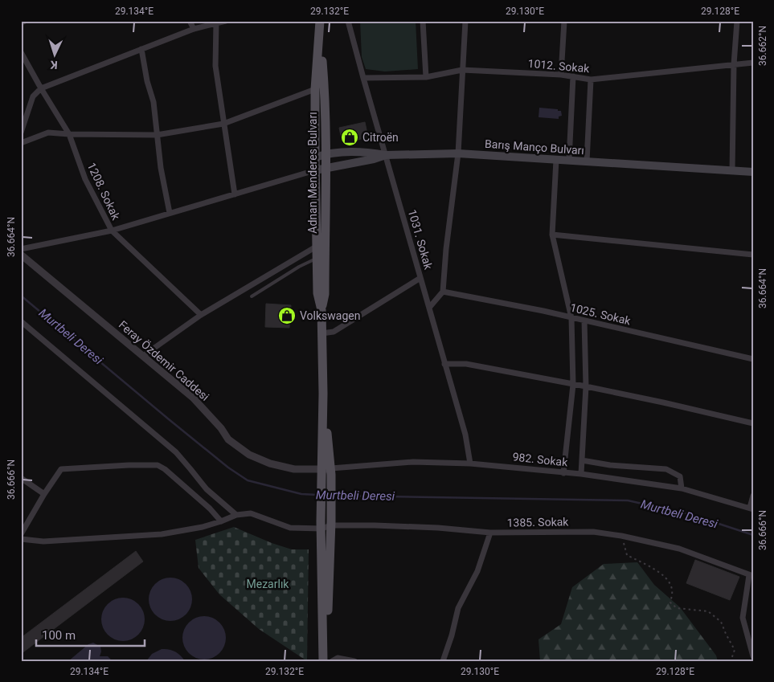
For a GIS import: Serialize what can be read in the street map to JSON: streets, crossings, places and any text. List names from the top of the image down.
{
  "streets": {
    "main road": ["Barış Manço Bulvarı", "Adnan Menderes Bulvarı"],
    "street": [
      "1012. Sokak",
      "1208. Sokak",
      "1031. Sokak",
      "1025. Sokak",
      "Feray Özdemir Caddesi",
      "982. Sokak",
      "1385. Sokak"
    ]
  },
  "crossings": [
    ["1012. Sokak", "1031. Sokak"],
    ["Barış Manço Bulvarı", "Adnan Menderes Bulvarı"],
    ["Barış Manço Bulvarı", "1031. Sokak"],
    ["Adnan Menderes Bulvarı", "Feray Özdemir Caddesi"],
    ["Adnan Menderes Bulvarı", "982. Sokak"],
    ["Adnan Menderes Bulvarı", "1385. Sokak"],
    ["1031. Sokak", "982. Sokak"],
    ["Feray Özdemir Caddesi", "982. Sokak"]
  ],
  "water": ["Murtbeli Deresi"],
  "parks": ["Mezarlık"],
  "places": {
    "shop": ["Citroën", "Volkswagen"]
  },
  "scale_bar": "100 m",
  "north": "bottom",
  "coordinates": [
    "29.134°E",
    "29.132°E",
    "29.130°E",
    "29.128°E",
    "36.662°N",
    "36.664°N",
    "36.666°N"
  ]
}
